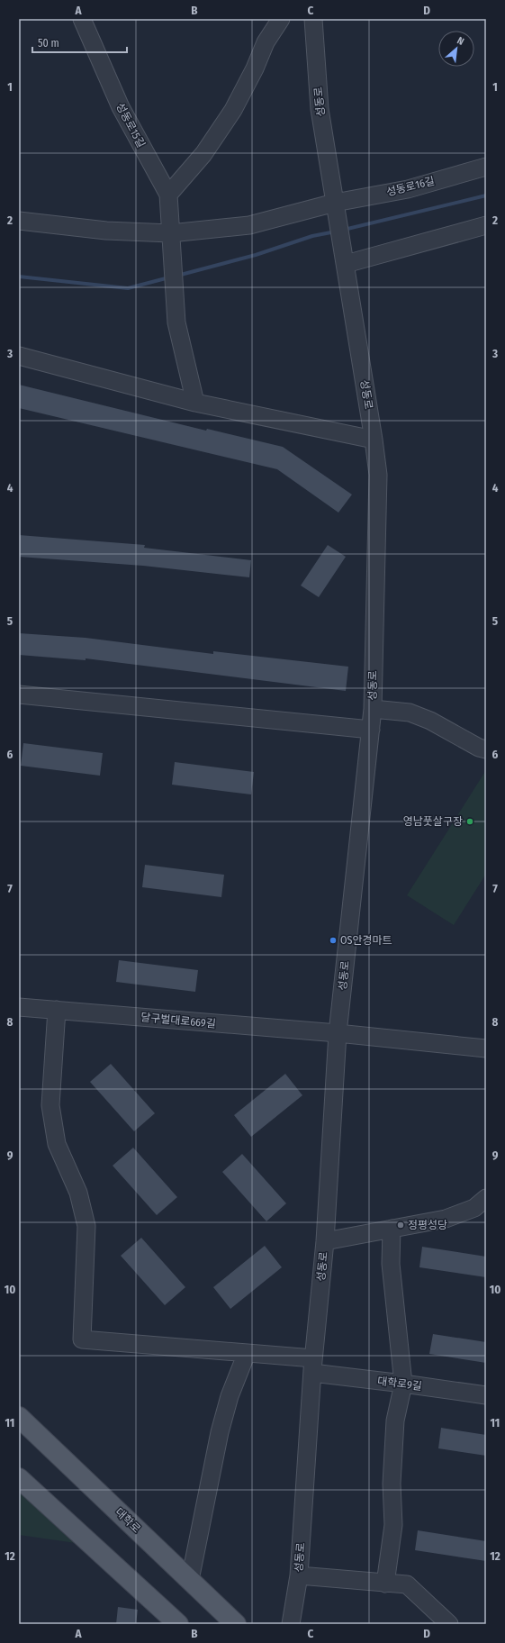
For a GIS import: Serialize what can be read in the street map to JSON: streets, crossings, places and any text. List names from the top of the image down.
{
  "streets": {
    "main road": ["대학로"],
    "street": [
      "성동로",
      "성동로15길",
      "성동로16길",
      "달구벌대로669길",
      "대학로9길"
    ]
  },
  "crossings": [
    ["성동로", "성동로16길"],
    ["성동로", "달구벌대로669길"],
    ["성동로", "대학로9길"],
    ["성동로15길", "성동로16길"],
    ["달구벌대로669길", "대학로9길"]
  ],
  "places": ["영남풋살구장", "OS안경마트", "정평성당"],
  "scale_bar": "50 m",
  "north": "top right",
  "grid": {
    "columns": [
      "A",
      "B",
      "C",
      "D"
    ],
    "rows": [
      "1",
      "2",
      "3",
      "4",
      "5",
      "6",
      "7",
      "8",
      "9",
      "10",
      "11",
      "12"
    ]
  }
}
